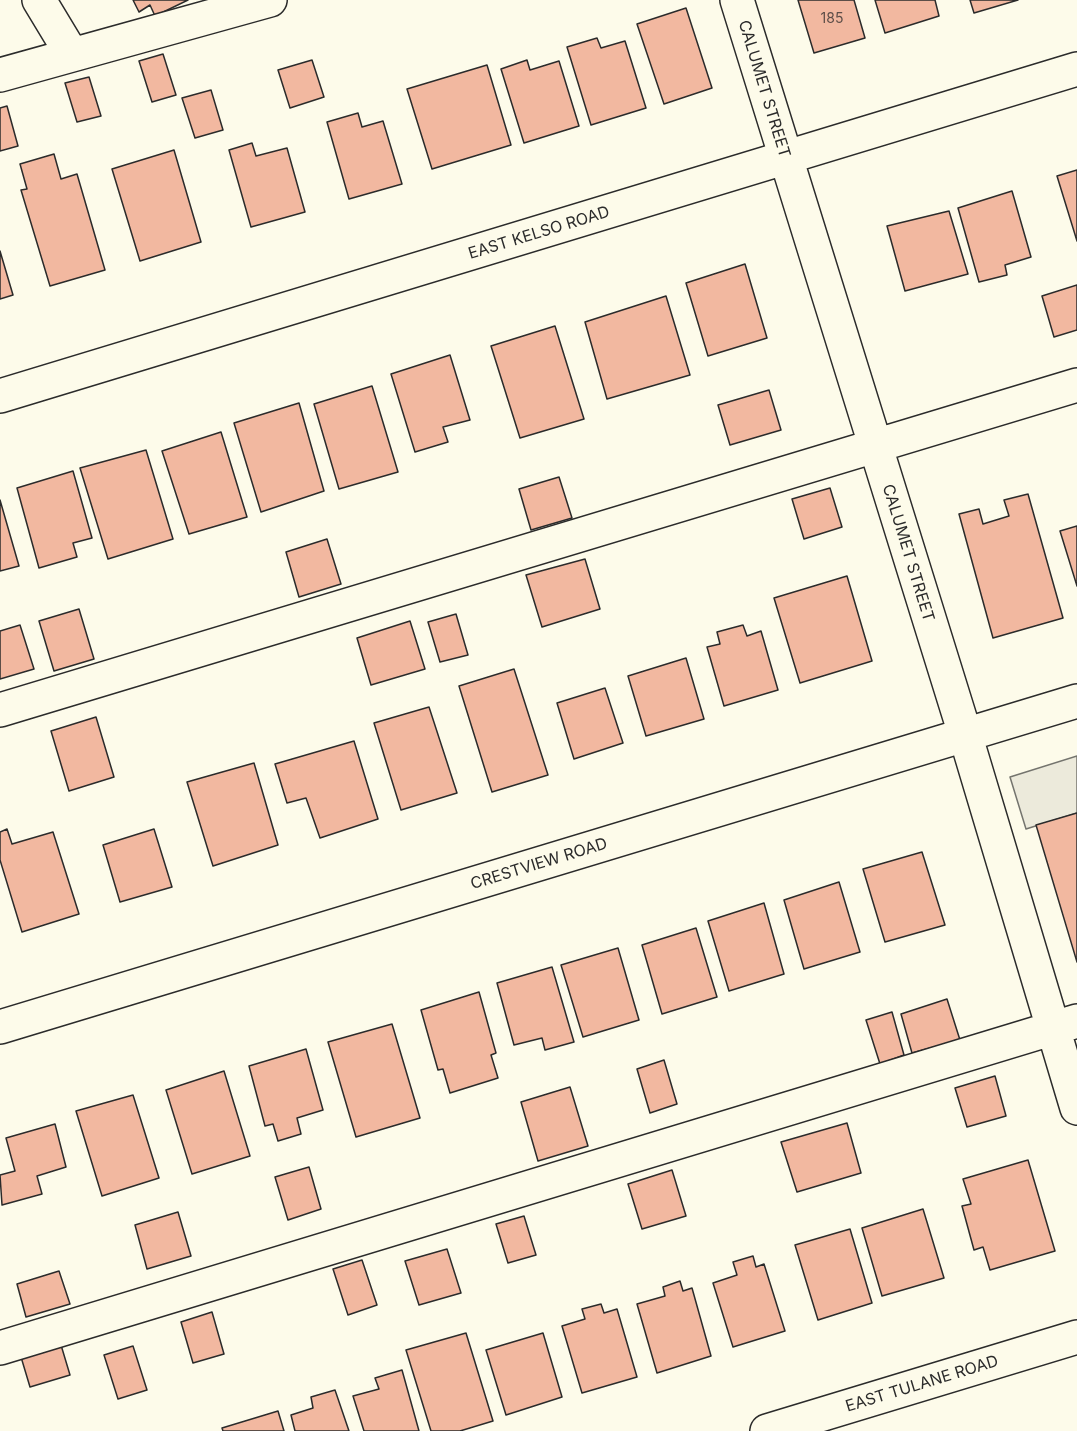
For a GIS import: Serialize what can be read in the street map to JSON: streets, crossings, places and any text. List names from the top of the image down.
{
  "streets": {
    "street": [
      "CALUMET STREET",
      "EAST KELSO ROAD",
      "CRESTVIEW ROAD",
      "EAST TULANE ROAD"
    ]
  },
  "crossings": [
    ["CALUMET STREET", "EAST KELSO ROAD"],
    ["CALUMET STREET", "CRESTVIEW ROAD"]
  ],
  "house_numbers": ["185"]
}
